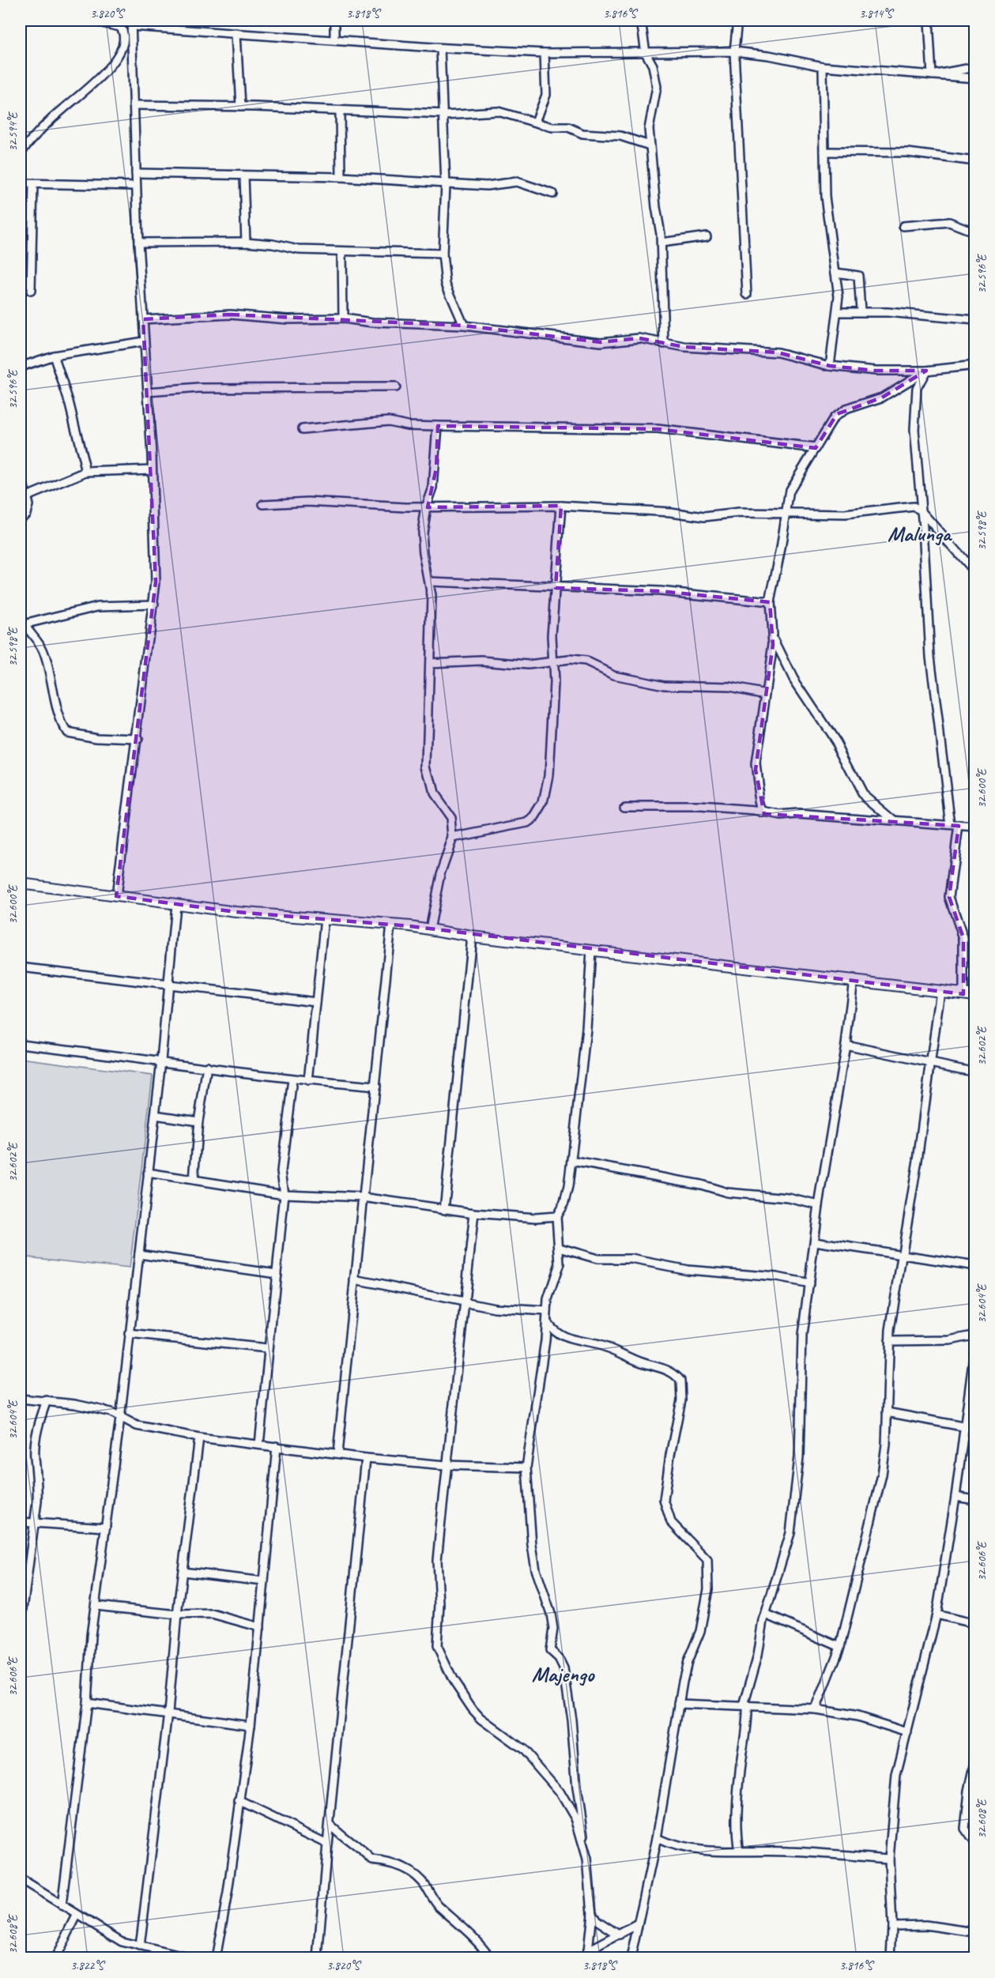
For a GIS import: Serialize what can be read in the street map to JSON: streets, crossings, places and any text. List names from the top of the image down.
{
  "districts": ["Malunga", "Majengo"],
  "coordinates": [
    "3.820°S",
    "3.818°S",
    "3.816°S",
    "3.814°S",
    "32.594°E",
    "32.596°E",
    "32.598°E",
    "32.600°E",
    "32.602°E",
    "32.604°E",
    "32.606°E",
    "32.608°E",
    "3.822°S"
  ]
}
